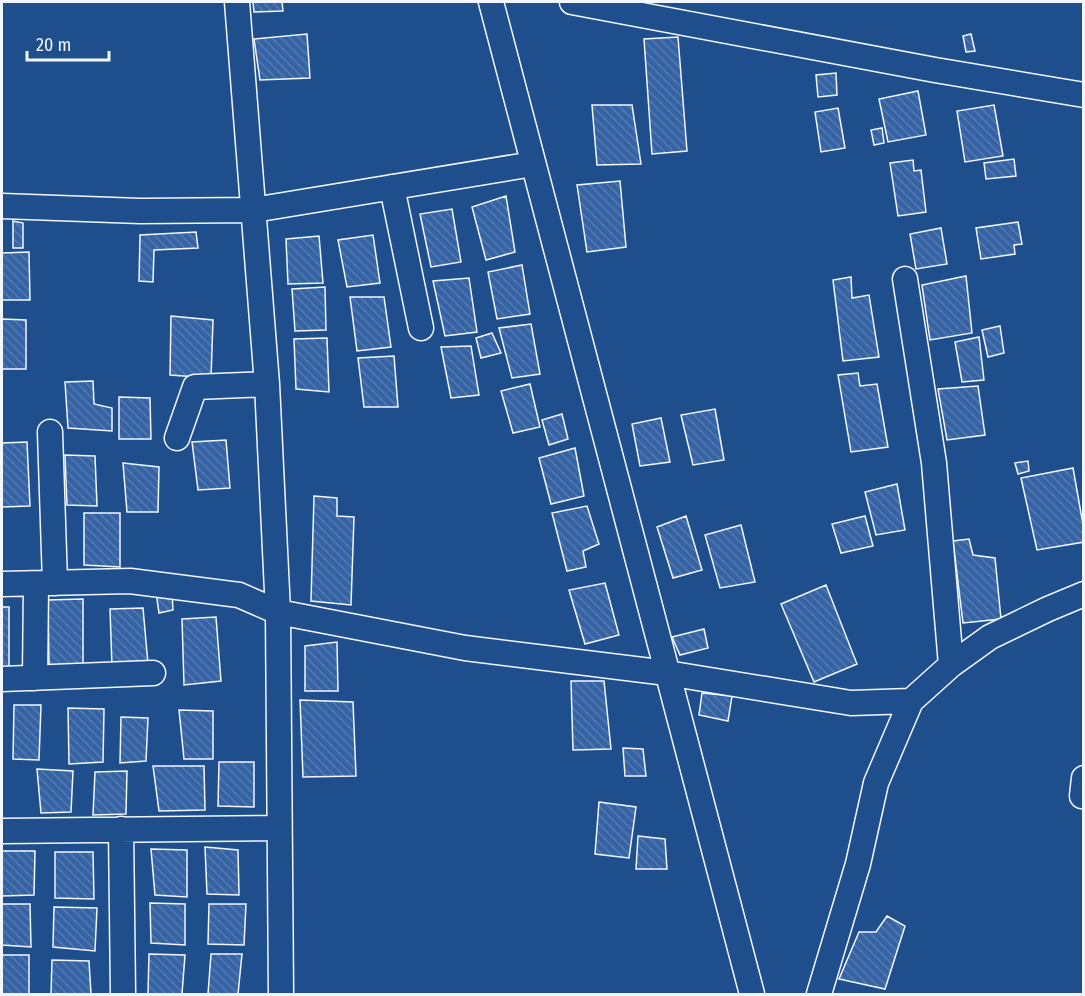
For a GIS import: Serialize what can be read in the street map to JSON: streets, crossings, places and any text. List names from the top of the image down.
{
  "scale_bar": "20 m"
}
